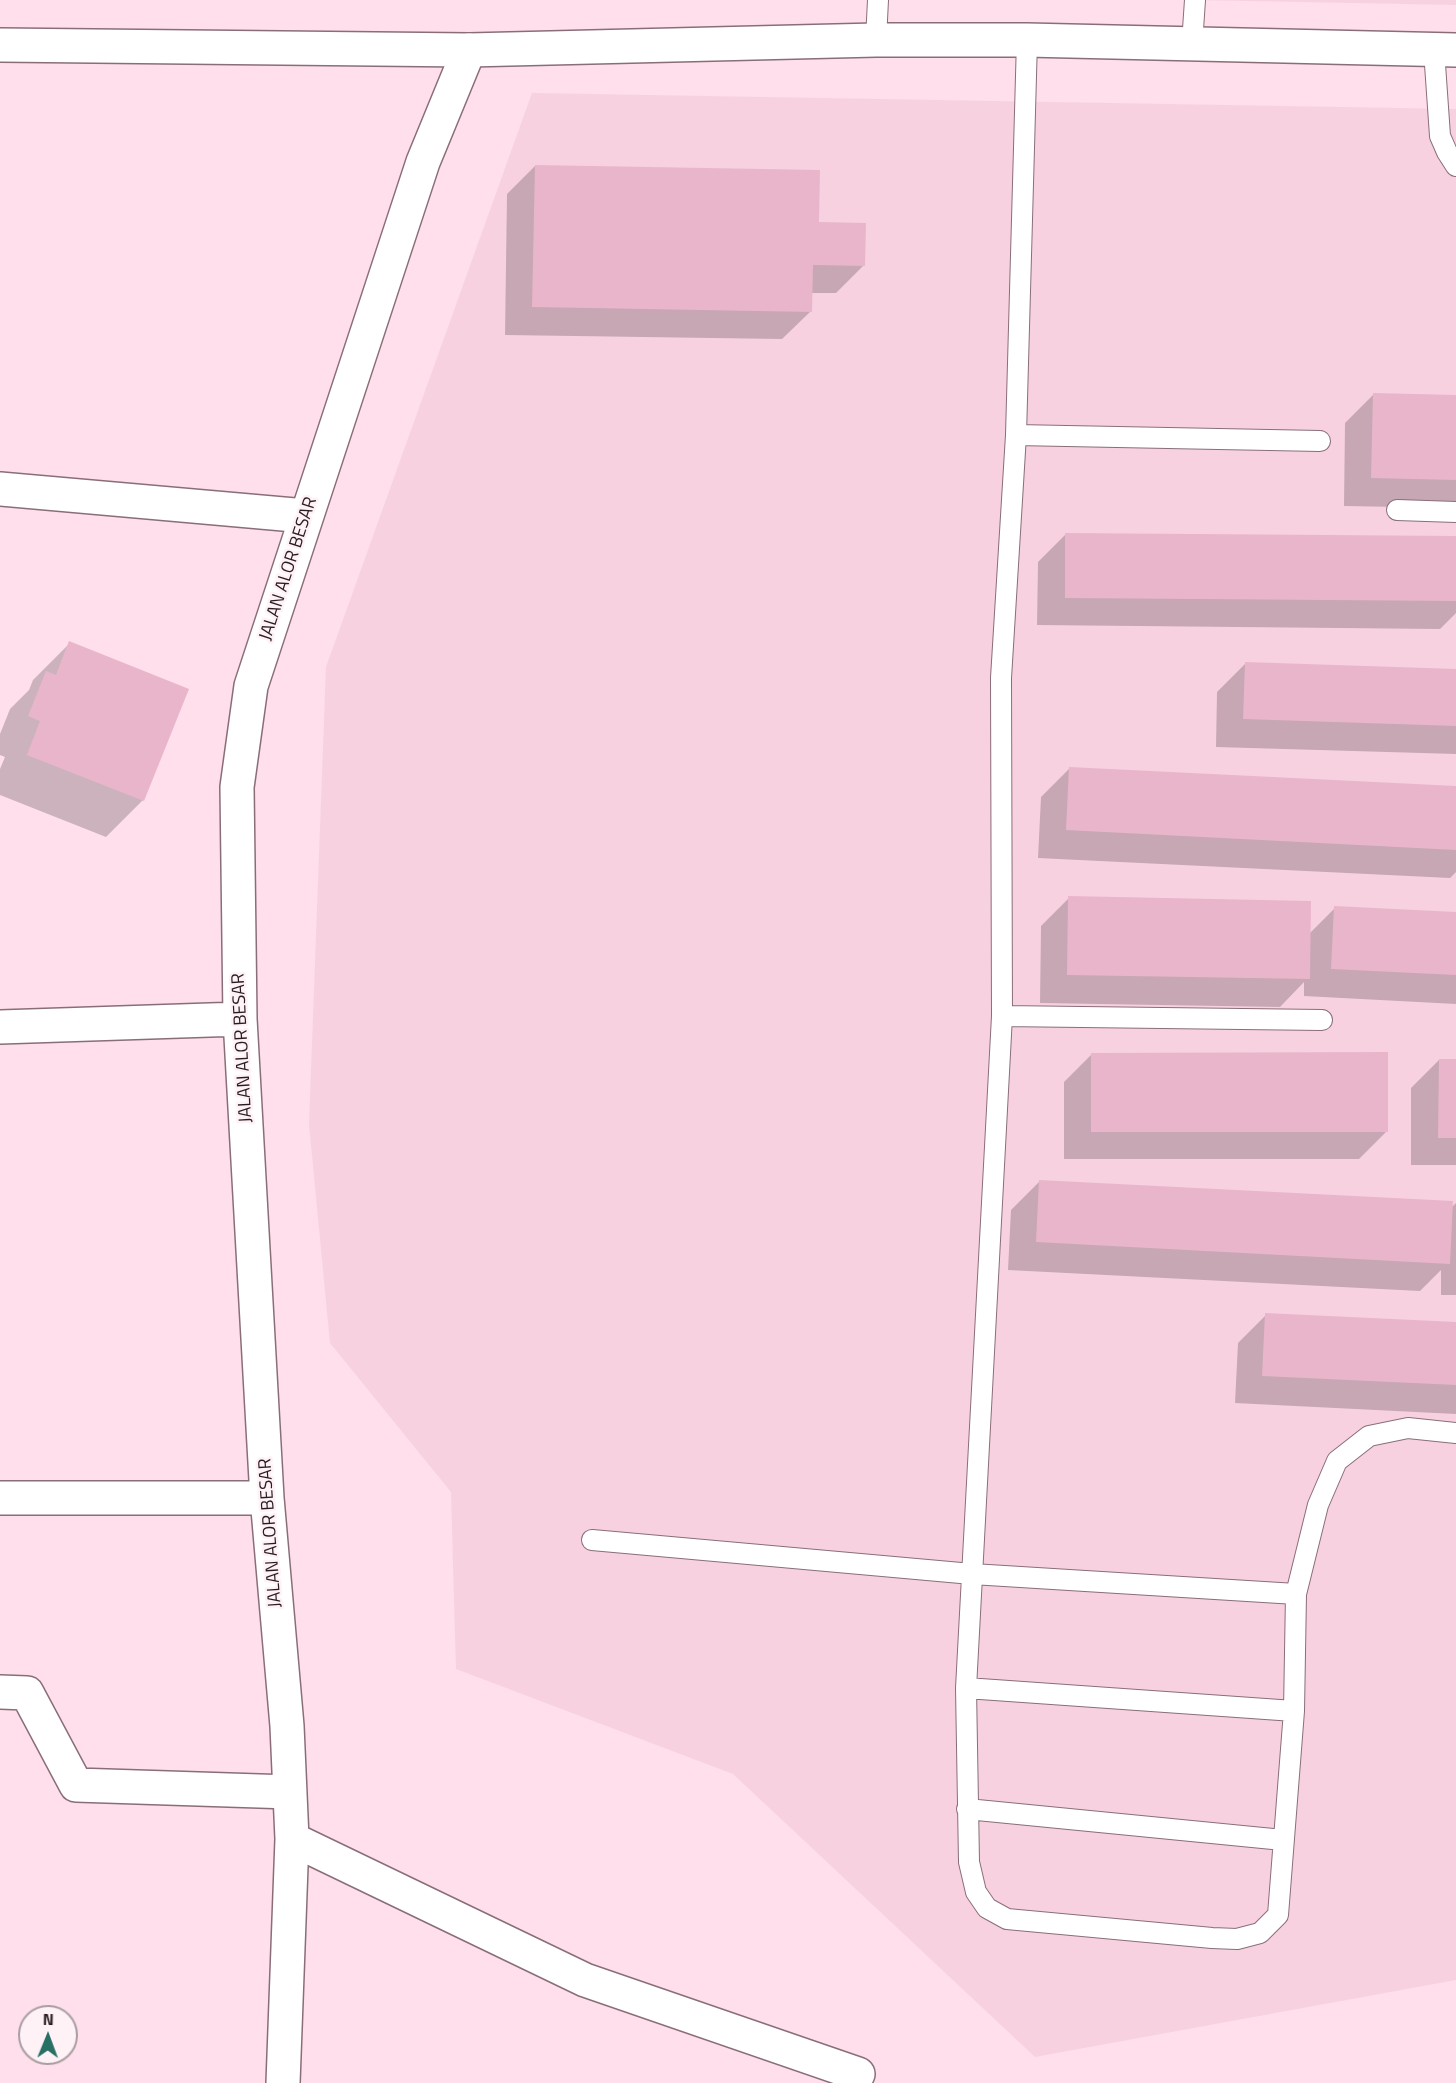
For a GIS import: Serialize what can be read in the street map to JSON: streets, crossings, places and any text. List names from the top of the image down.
{
  "streets": {
    "street": ["JALAN ALOR BESAR"]
  },
  "north": "top"
}
